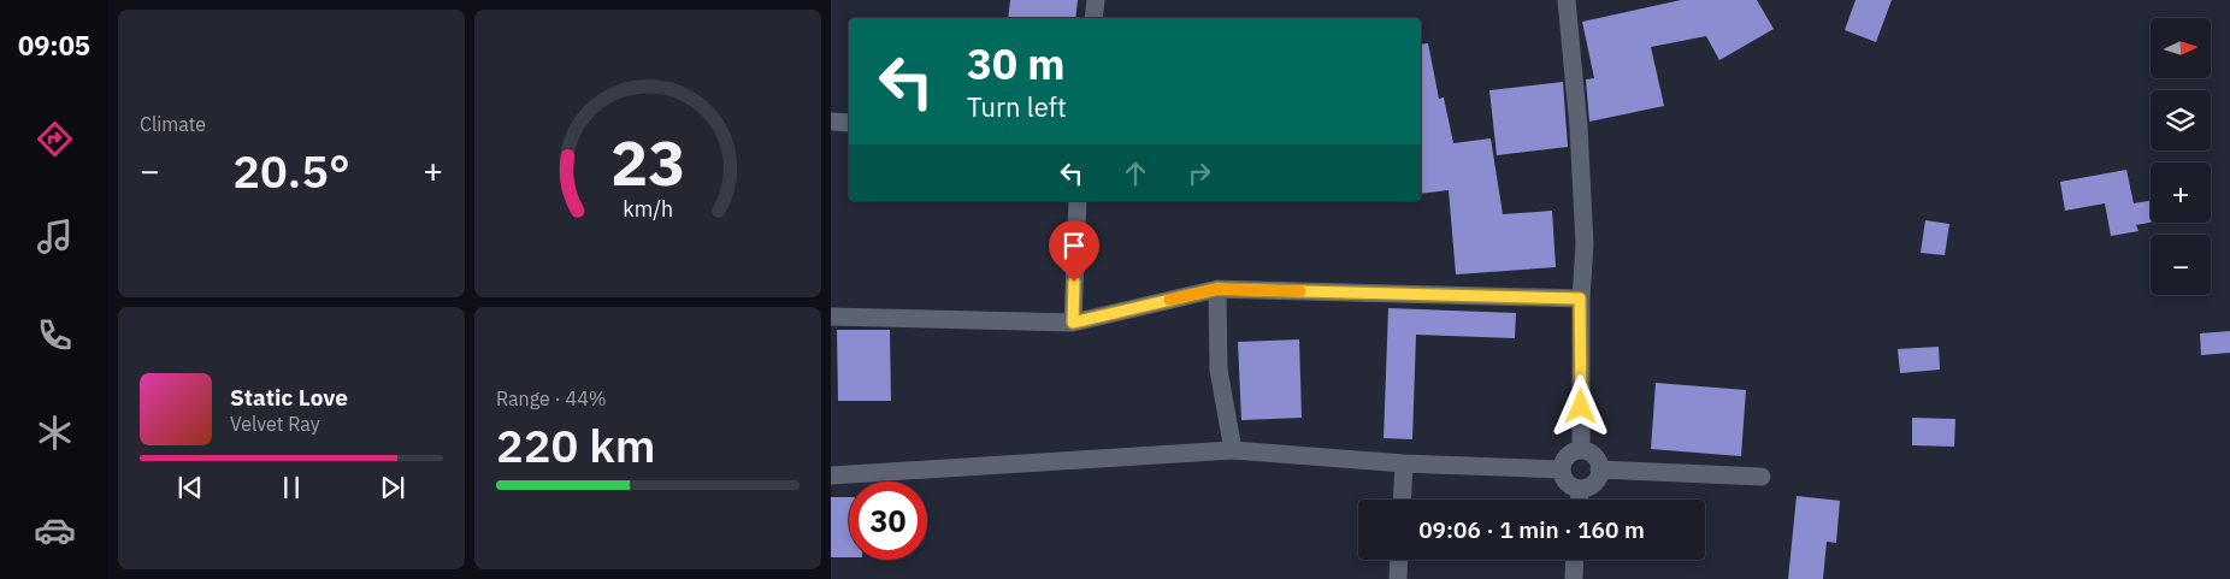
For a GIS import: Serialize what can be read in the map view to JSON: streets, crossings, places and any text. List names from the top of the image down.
{
  "north": "right",
  "page": {
    "tabs": "09:05",
    "tile": [
      "Climate",
      ["Range · 44%", "220 km"]
    ],
    "map_buttons": ["+", "−"],
    "turn": ["30 m", "Turn left"],
    "heat": ["−", "20.5°", "+"],
    "song": ["Static Love", "Velvet Ray"],
    "limit": "30",
    "trip": "09:06 · 1 min · 160 m",
    "gauge": ["23", "km/h"]
  }
}
